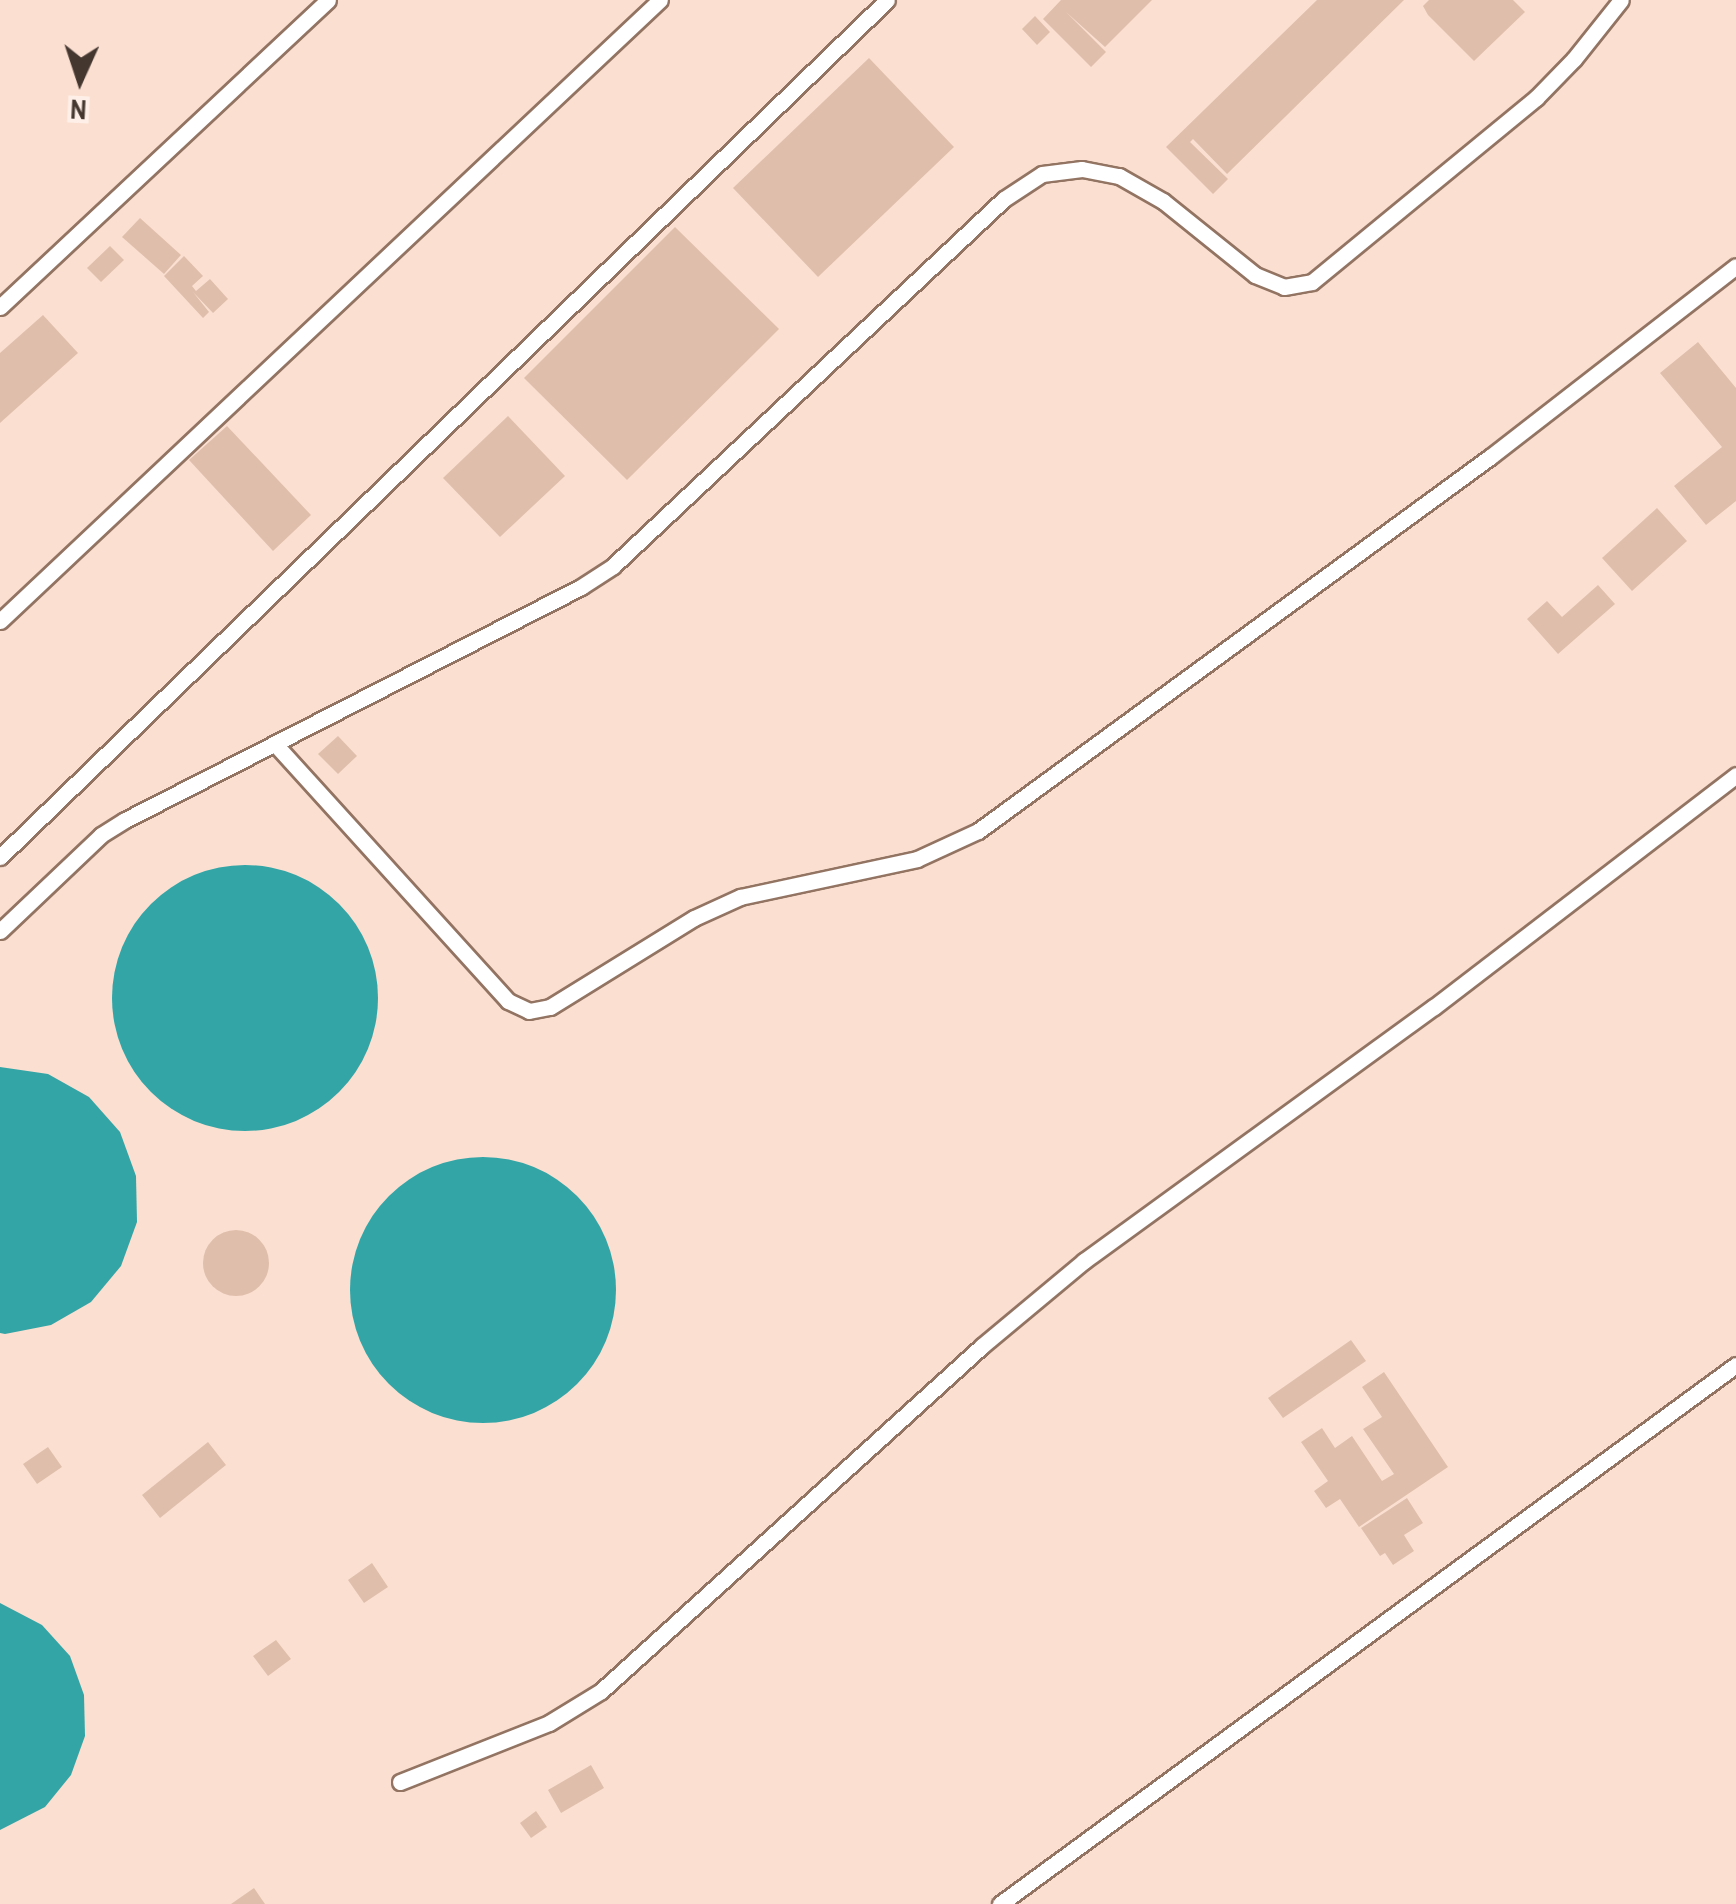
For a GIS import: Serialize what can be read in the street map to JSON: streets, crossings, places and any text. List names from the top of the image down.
{
  "north": "bottom"
}
